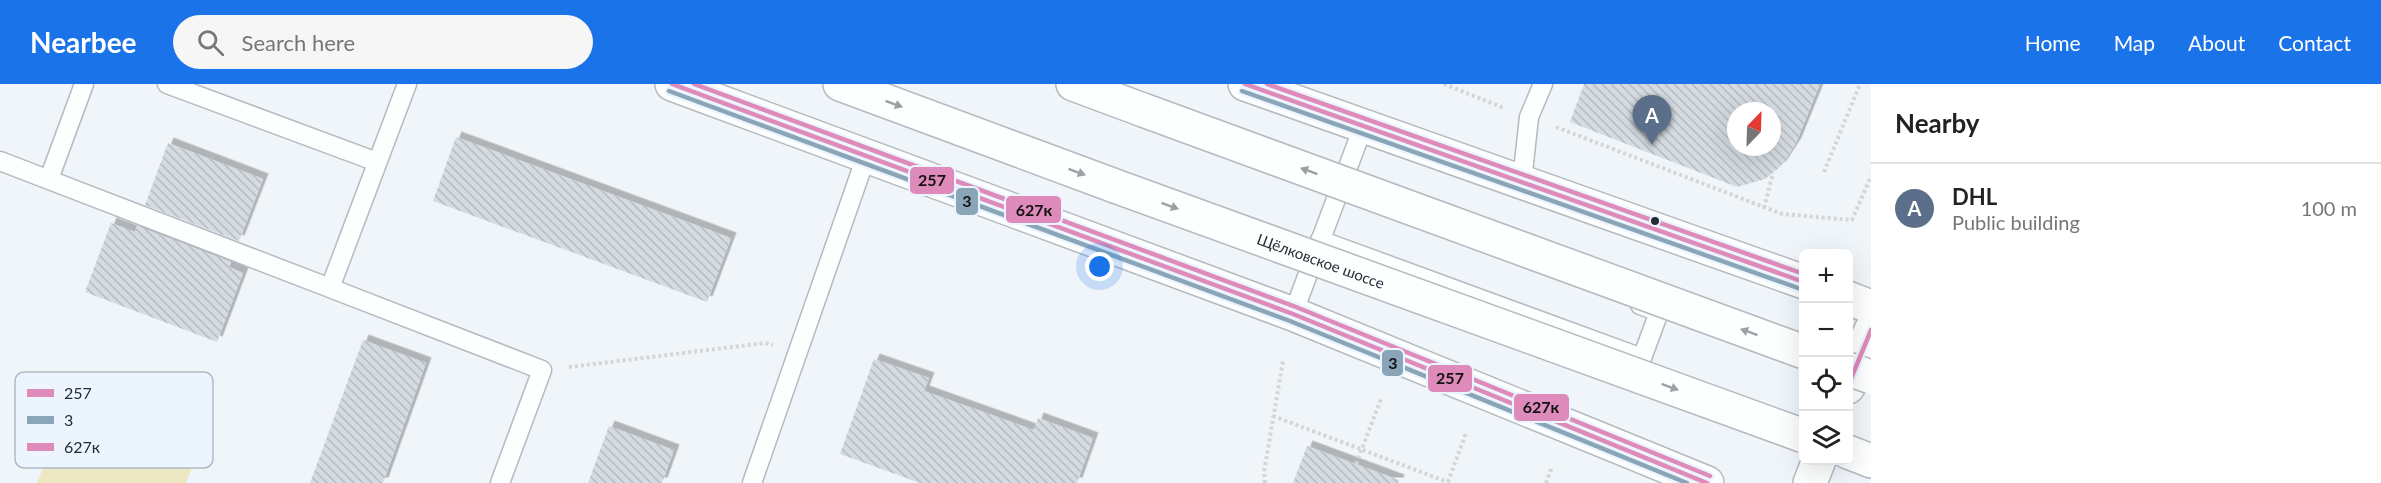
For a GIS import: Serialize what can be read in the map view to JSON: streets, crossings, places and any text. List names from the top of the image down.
{
  "streets": {
    "main road": ["Щёлковское шоссе"]
  },
  "lines": ["transit line 257", "transit line 627к", "transit line 3"],
  "legend": ["257", "3", "627к"],
  "north": "top right",
  "page": {
    "header": "Nearbee",
    "search": "Search here",
    "nav": [
      "Home",
      "Map",
      "About",
      "Contact"
    ],
    "heading": "Nearby",
    "pins": "A",
    "list": [
      {
        "mark": "A",
        "name": "DHL",
        "note": "Public building",
        "value": "100 m"
      }
    ],
    "map_buttons": ["+", "−"]
  }
}
